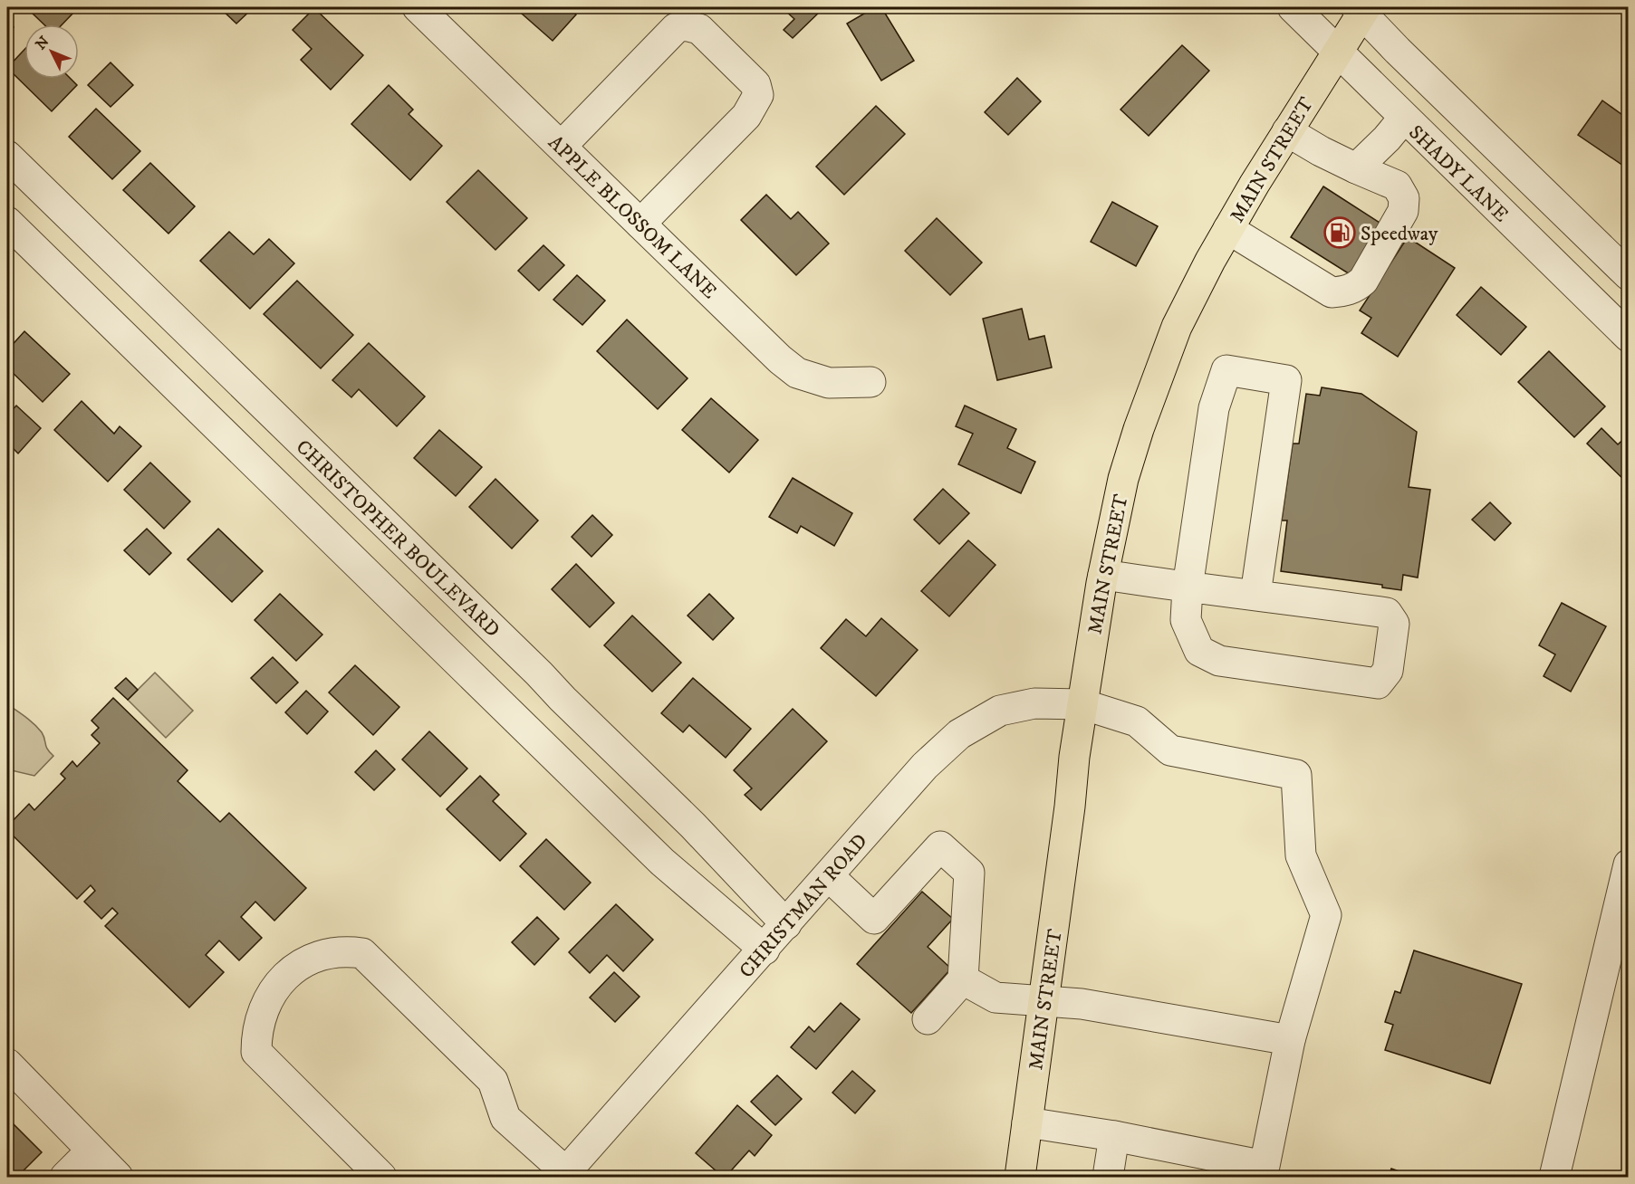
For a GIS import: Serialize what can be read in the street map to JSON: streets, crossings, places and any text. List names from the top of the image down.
{
  "streets": {
    "main road": ["MAIN STREET"],
    "street": [
      "SHADY LANE",
      "APPLE BLOSSOM LANE",
      "CHRISTOPHER BOULEVARD",
      "CHRISTMAN ROAD"
    ]
  },
  "crossings": [
    ["MAIN STREET", "SHADY LANE"],
    ["MAIN STREET", "CHRISTMAN ROAD"],
    ["CHRISTOPHER BOULEVARD", "CHRISTMAN ROAD"]
  ],
  "places": {
    "fuel station": ["Speedway"]
  },
  "north": "top left"
}
